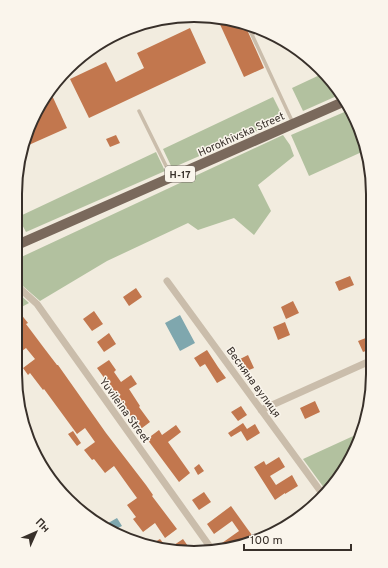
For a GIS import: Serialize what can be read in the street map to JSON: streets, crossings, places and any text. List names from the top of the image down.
{
  "streets": {
    "main road": ["Horokhivska Street", "Н-17"],
    "street": ["Весняна вулиця", "Yuvileina Street"]
  },
  "scale_bar": "100 m",
  "north": "top right"
}
